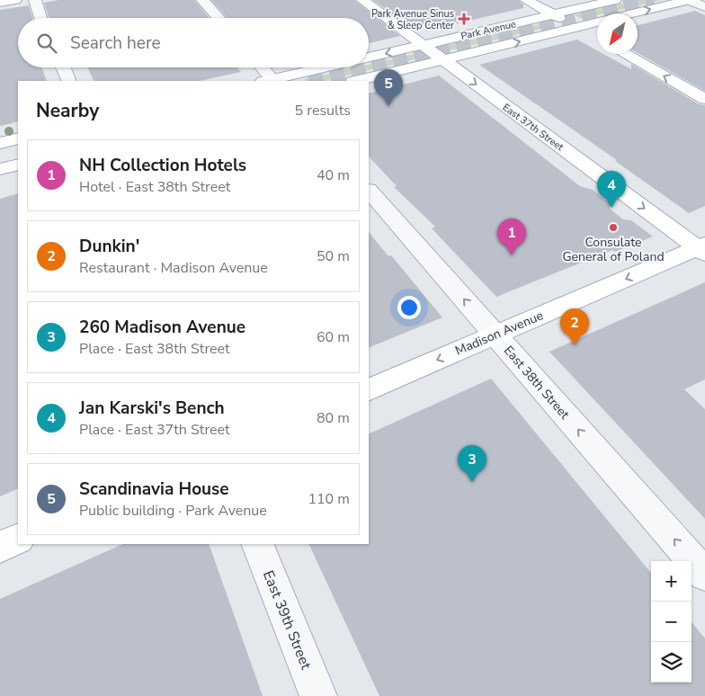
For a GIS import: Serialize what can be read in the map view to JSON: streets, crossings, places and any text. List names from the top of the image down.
{
  "streets": {
    "main road": ["Park Avenue", "East 37th Street", "Madison Avenue"],
    "street": ["East 38th Street", "East 39th Street"]
  },
  "crossings": [
    ["Park Avenue", "East 37th Street"],
    ["East 37th Street", "Madison Avenue"],
    ["Madison Avenue", "East 38th Street"]
  ],
  "one_way": ["Madison Avenue", "East 38th Street"],
  "places": {
    "health": ["Park Avenue Sinus & Sleep Center"],
    "other": ["Consulate General of Poland"]
  },
  "north": "bottom left",
  "page": {
    "search": "Search here",
    "pins": [
      "5",
      "4",
      "1",
      "2",
      "3"
    ],
    "heading": ["Nearby", "5 results"],
    "list": [
      {
        "mark": "1",
        "name": "NH Collection Hotels",
        "note": "Hotel · East 38th Street",
        "value": "40 m"
      },
      {
        "mark": "2",
        "name": "Dunkin'",
        "note": "Restaurant · Madison Avenue",
        "value": "50 m"
      },
      {
        "mark": "3",
        "name": "260 Madison Avenue",
        "note": "Place · East 38th Street",
        "value": "60 m"
      },
      {
        "mark": "4",
        "name": "Jan Karski's Bench",
        "note": "Place · East 37th Street",
        "value": "80 m"
      },
      {
        "mark": "5",
        "name": "Scandinavia House",
        "note": "Public building · Park Avenue",
        "value": "110 m"
      }
    ],
    "map_buttons": ["+", "−"]
  }
}
